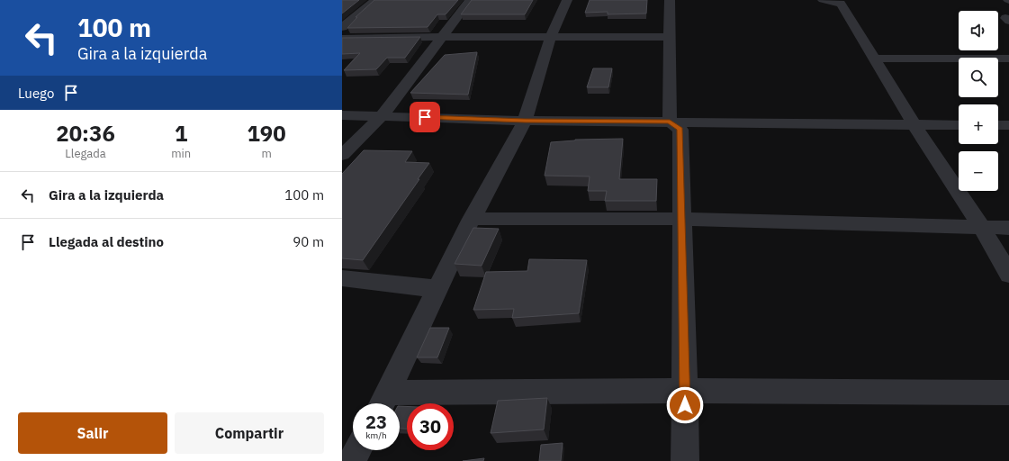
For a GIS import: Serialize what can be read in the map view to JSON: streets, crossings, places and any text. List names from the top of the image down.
{
  "page": {
    "turn": ["100 m", "Gira a la izquierda"],
    "map_buttons": ["+", "−"],
    "then": "Luego",
    "eta": [
      "20:36",
      "Llegada",
      "1",
      "min",
      "190",
      "m"
    ],
    "list": [
      {
        "name": "Gira a la izquierda",
        "value": "100 m"
      },
      {
        "name": "Llegada al destino",
        "value": "90 m"
      }
    ],
    "speed": "23 km/h",
    "limit": "30",
    "buttons": ["Salir", "Compartir"]
  }
}
